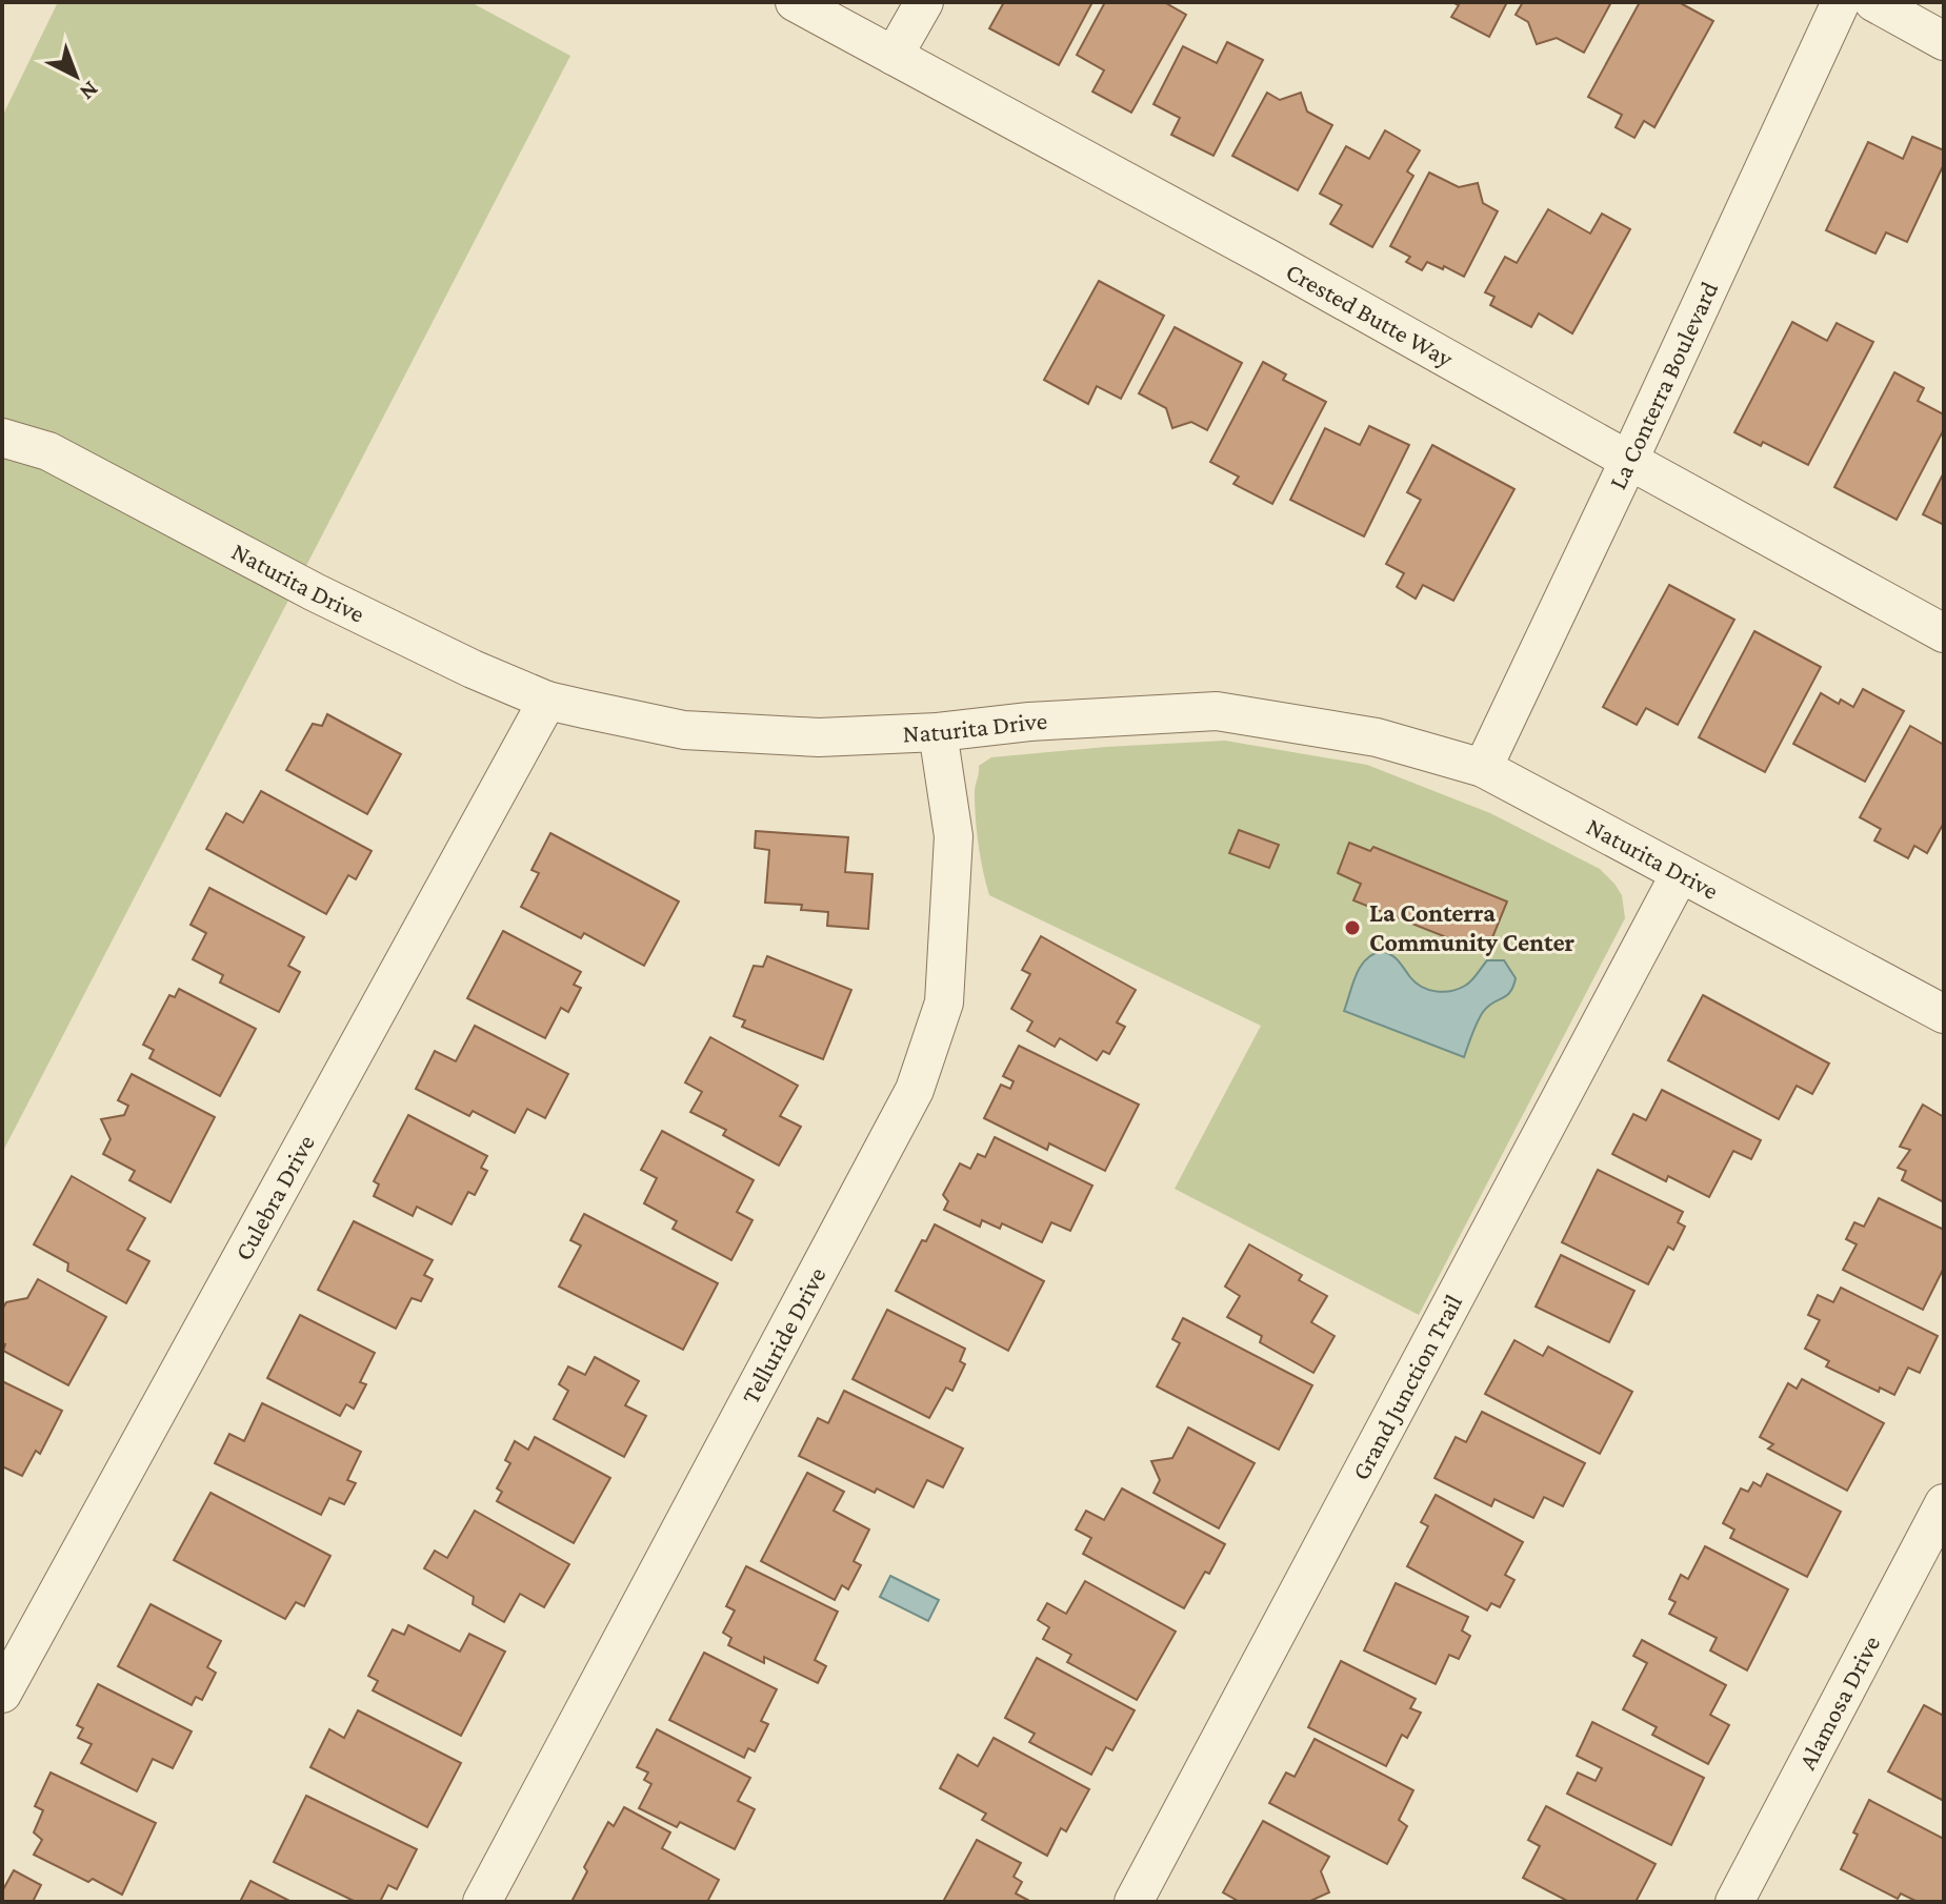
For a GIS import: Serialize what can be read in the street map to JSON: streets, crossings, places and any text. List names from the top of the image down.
{
  "streets": {
    "street": [
      "Crested Butte Way",
      "La Conterra Boulevard",
      "Naturita Drive",
      "Culebra Drive",
      "Telluride Drive",
      "Grand Junction Trail",
      "Alamosa Drive"
    ]
  },
  "crossings": [
    ["Crested Butte Way", "La Conterra Boulevard"],
    ["La Conterra Boulevard", "Naturita Drive"],
    ["Naturita Drive", "Culebra Drive"],
    ["Naturita Drive", "Telluride Drive"],
    ["Naturita Drive", "Grand Junction Trail"]
  ],
  "places": ["La Conterra Community Center"],
  "north": "bottom right"
}
